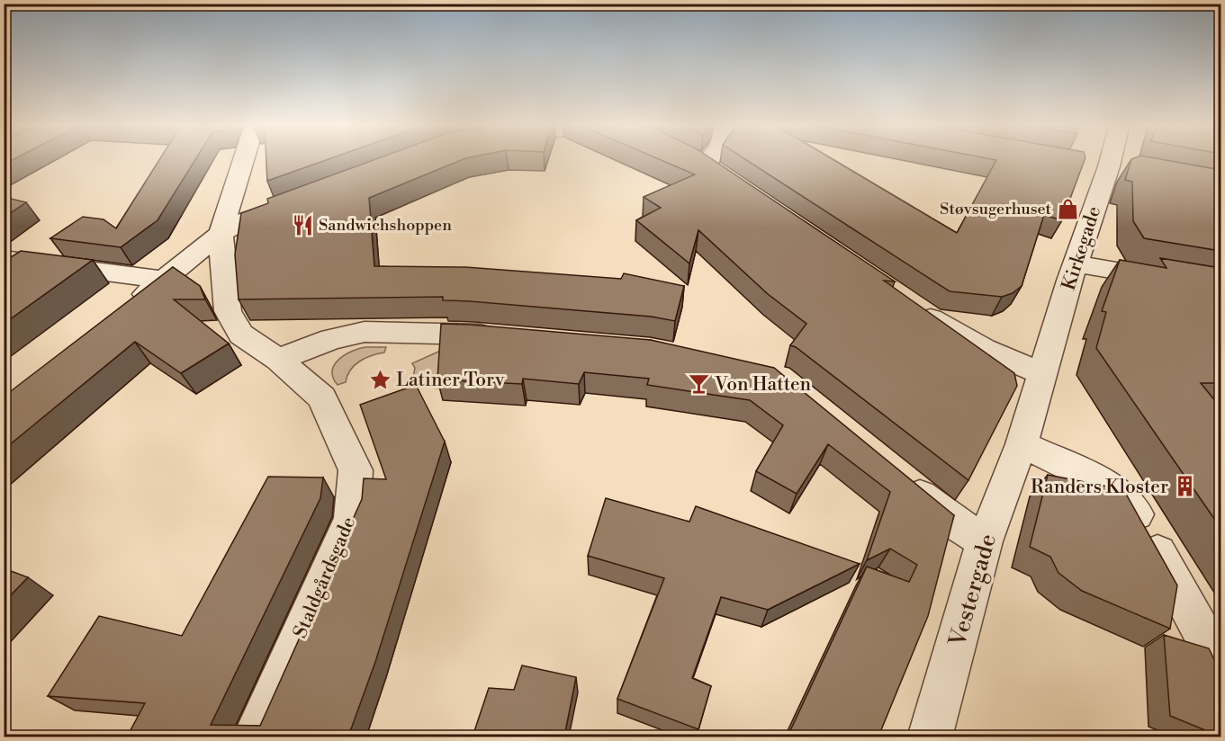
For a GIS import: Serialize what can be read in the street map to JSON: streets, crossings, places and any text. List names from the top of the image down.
{
  "streets": {
    "street": ["Kirkegade", "Staldgårdsgade", "Vestergade"]
  },
  "crossings": [
    ["Kirkegade", "Vestergade"]
  ],
  "places": {
    "shop": ["Støvsugerhuset"],
    "restaurant": ["Sandwichshoppen"],
    "place": ["Latiner Torv"],
    "bar": ["Von Hatten"],
    "building": ["Randers Kloster"]
  }
}
